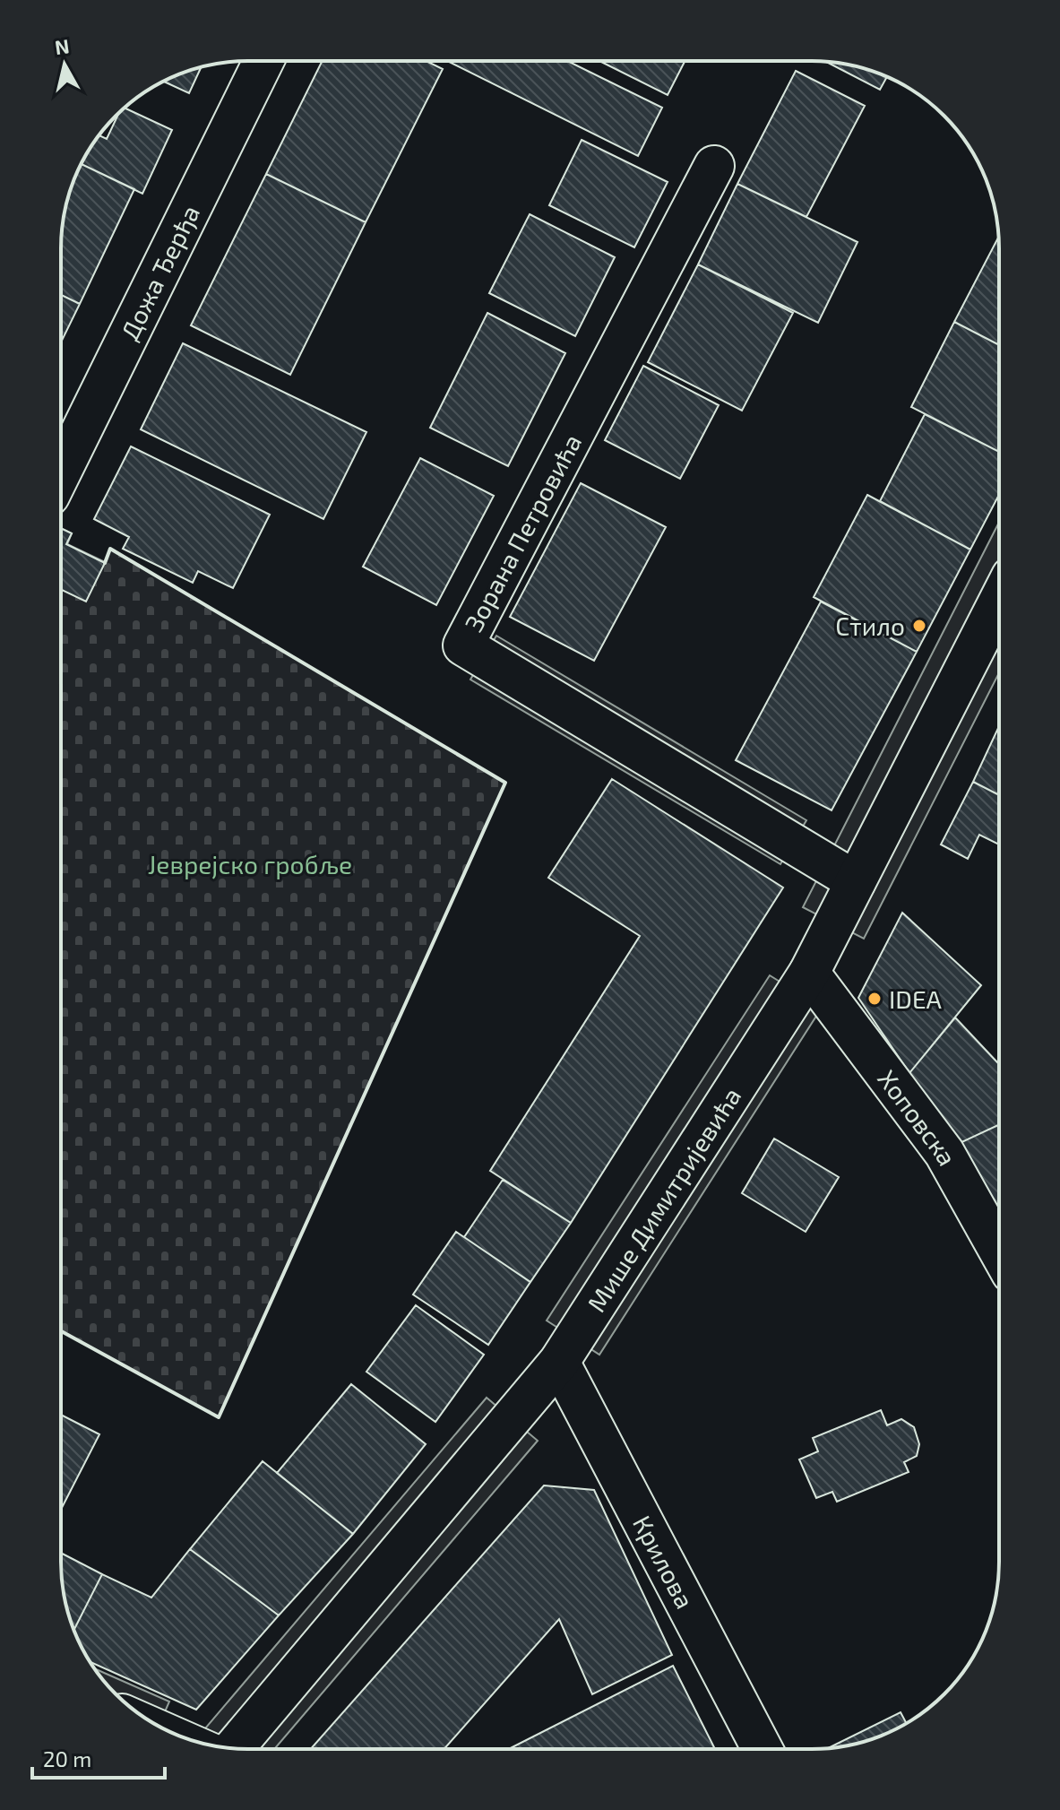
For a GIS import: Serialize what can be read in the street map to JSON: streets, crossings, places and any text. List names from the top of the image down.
{
  "streets": {
    "street": [
      "Дожа Ђерђа",
      "Зорана Петровића",
      "Хоповска",
      "Мише Димитријевића",
      "Крилова"
    ]
  },
  "crossings": [
    ["Зорана Петровића", "Мише Димитријевића"],
    ["Хоповска", "Мише Димитријевића"],
    ["Мише Димитријевића", "Крилова"]
  ],
  "parks": ["Јеврејско гробље"],
  "places": ["Стило", "IDEA"],
  "scale_bar": "20 m",
  "north": "top"
}
